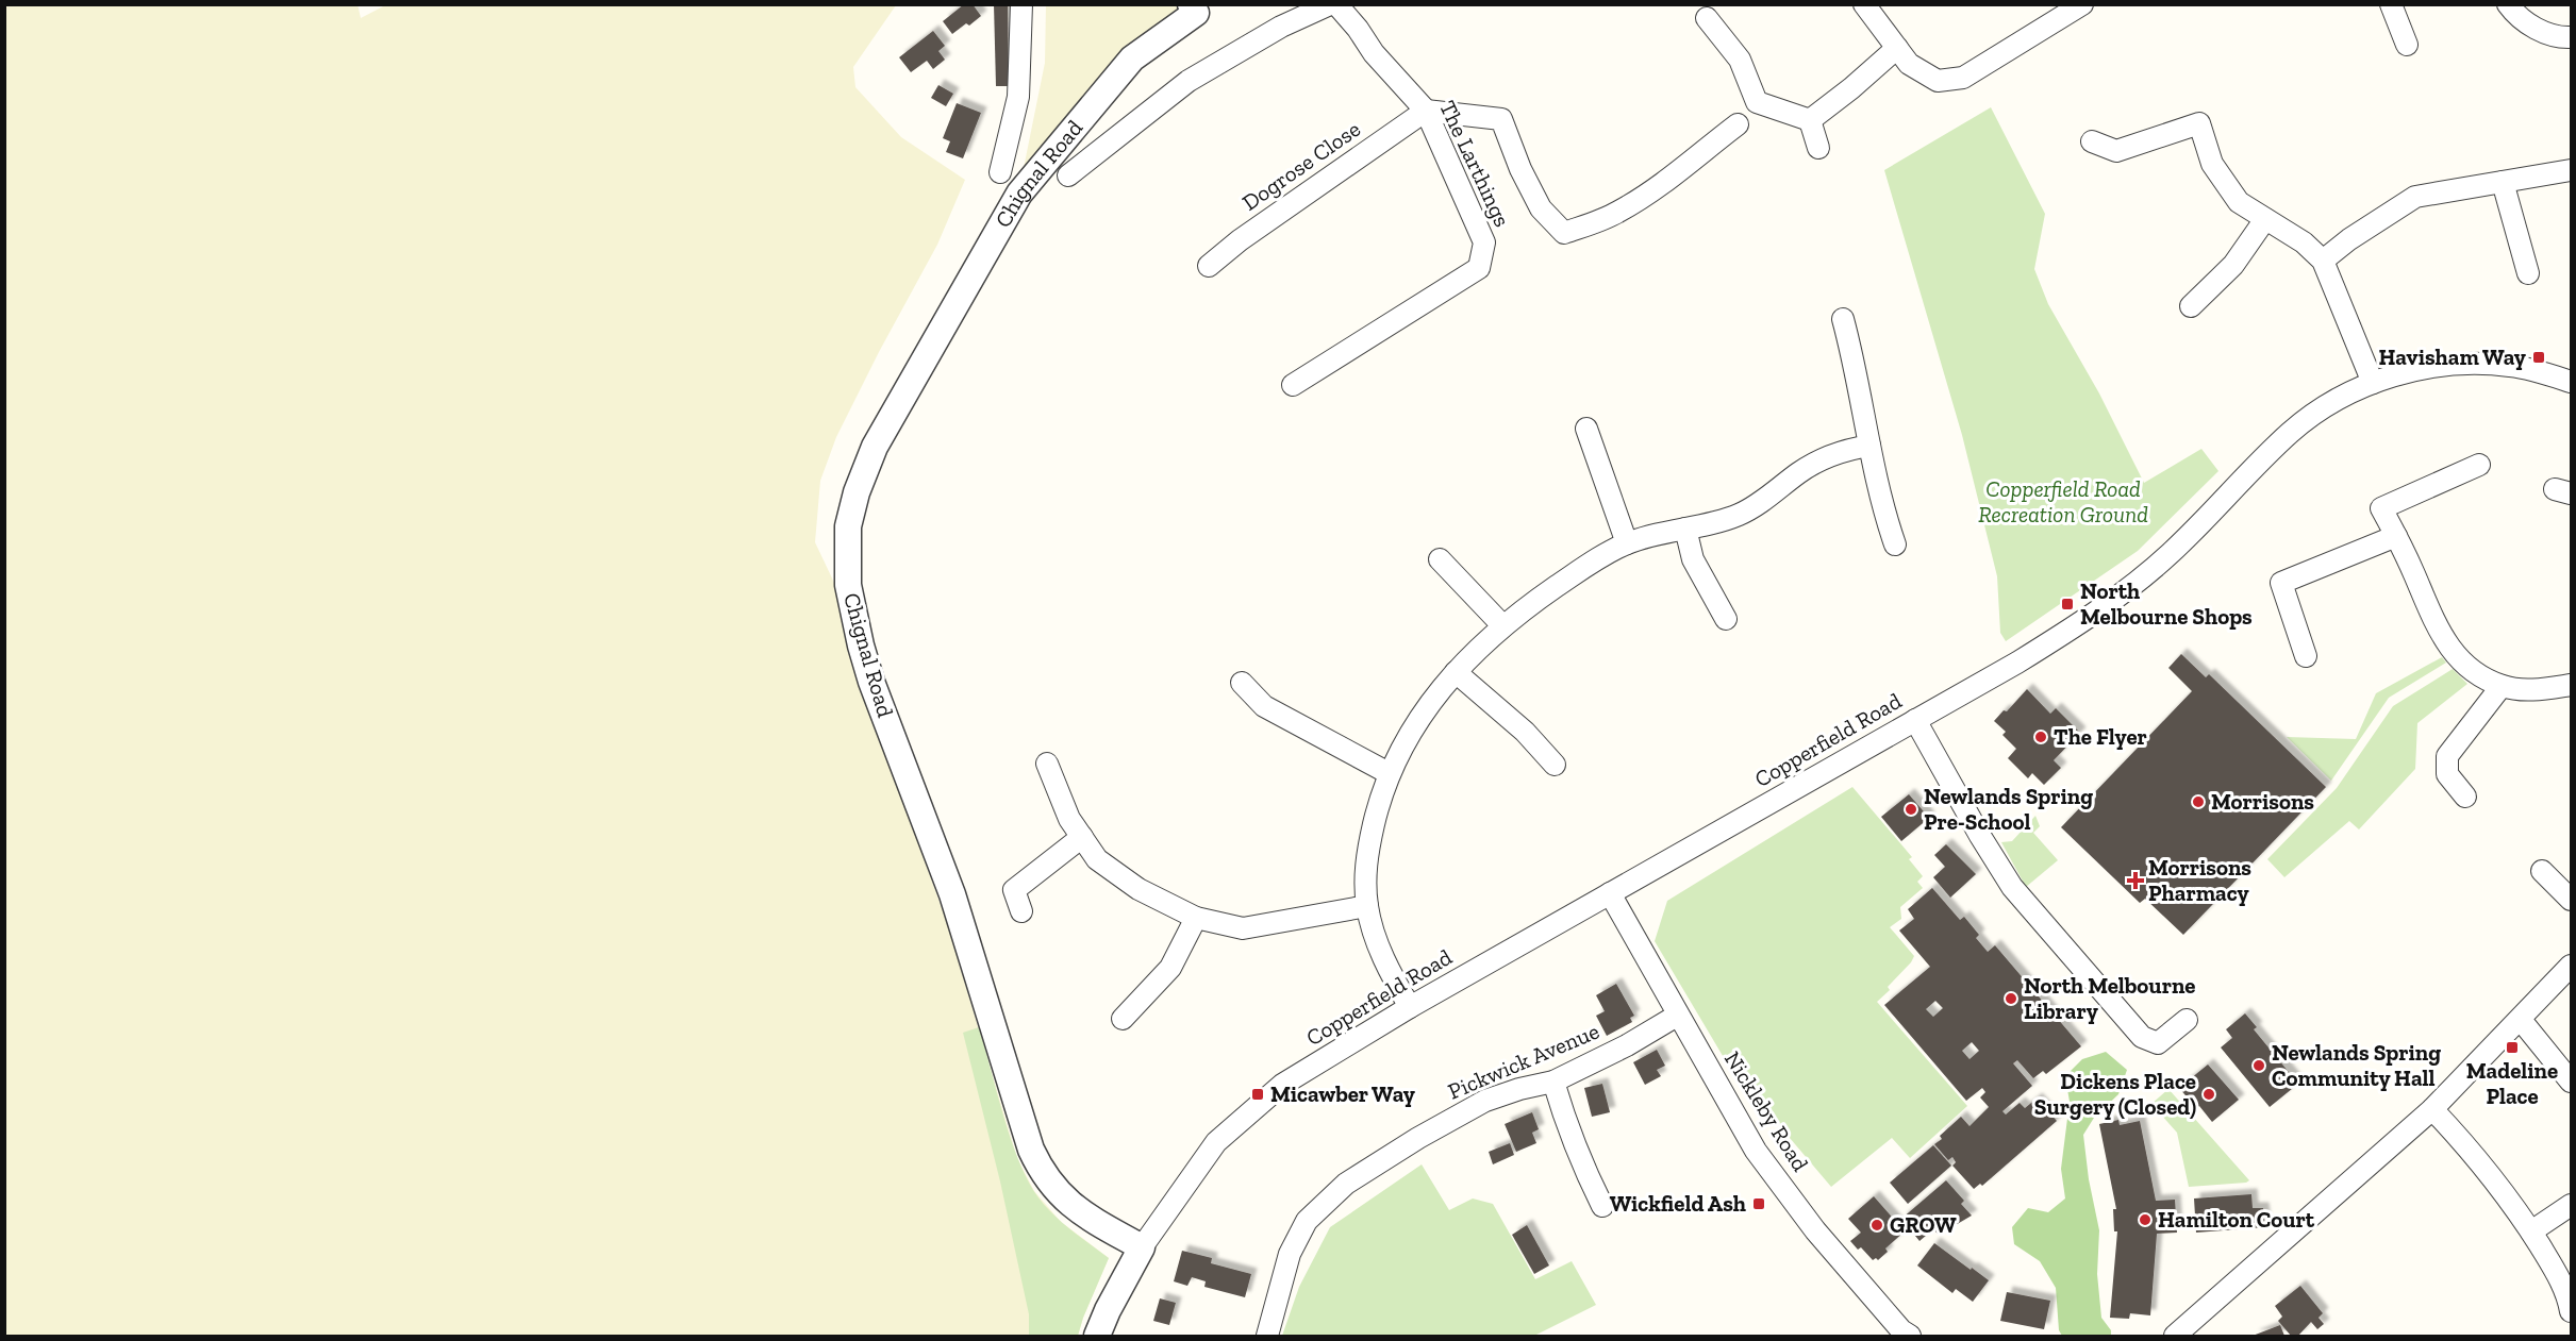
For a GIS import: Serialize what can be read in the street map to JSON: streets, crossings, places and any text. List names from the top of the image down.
{
  "streets": {
    "street": [
      "The Larthings",
      "Dogrose Close",
      "Chignal Road",
      "Copperfield Road",
      "Pickwick Avenue",
      "Nickleby Road"
    ]
  },
  "crossings": [
    ["The Larthings", "Dogrose Close"],
    ["Chignal Road", "Copperfield Road"],
    ["Copperfield Road", "Nickleby Road"],
    ["Pickwick Avenue", "Nickleby Road"]
  ],
  "parks": ["Copperfield Road Recreation Ground"],
  "places": {
    "transit": [
      "Havisham Way",
      "North Melbourne Shops",
      "Madeline Place",
      "Micawber Way",
      "Wickfield Ash"
    ],
    "other": [
      "The Flyer",
      "Morrisons",
      "Newlands Spring Pre-School",
      "North Melbourne Library",
      "Newlands Spring Community Hall",
      "Dickens Place Surgery (Closed)",
      "Hamilton Court",
      "GROW"
    ],
    "health": ["Morrisons Pharmacy"]
  }
}
